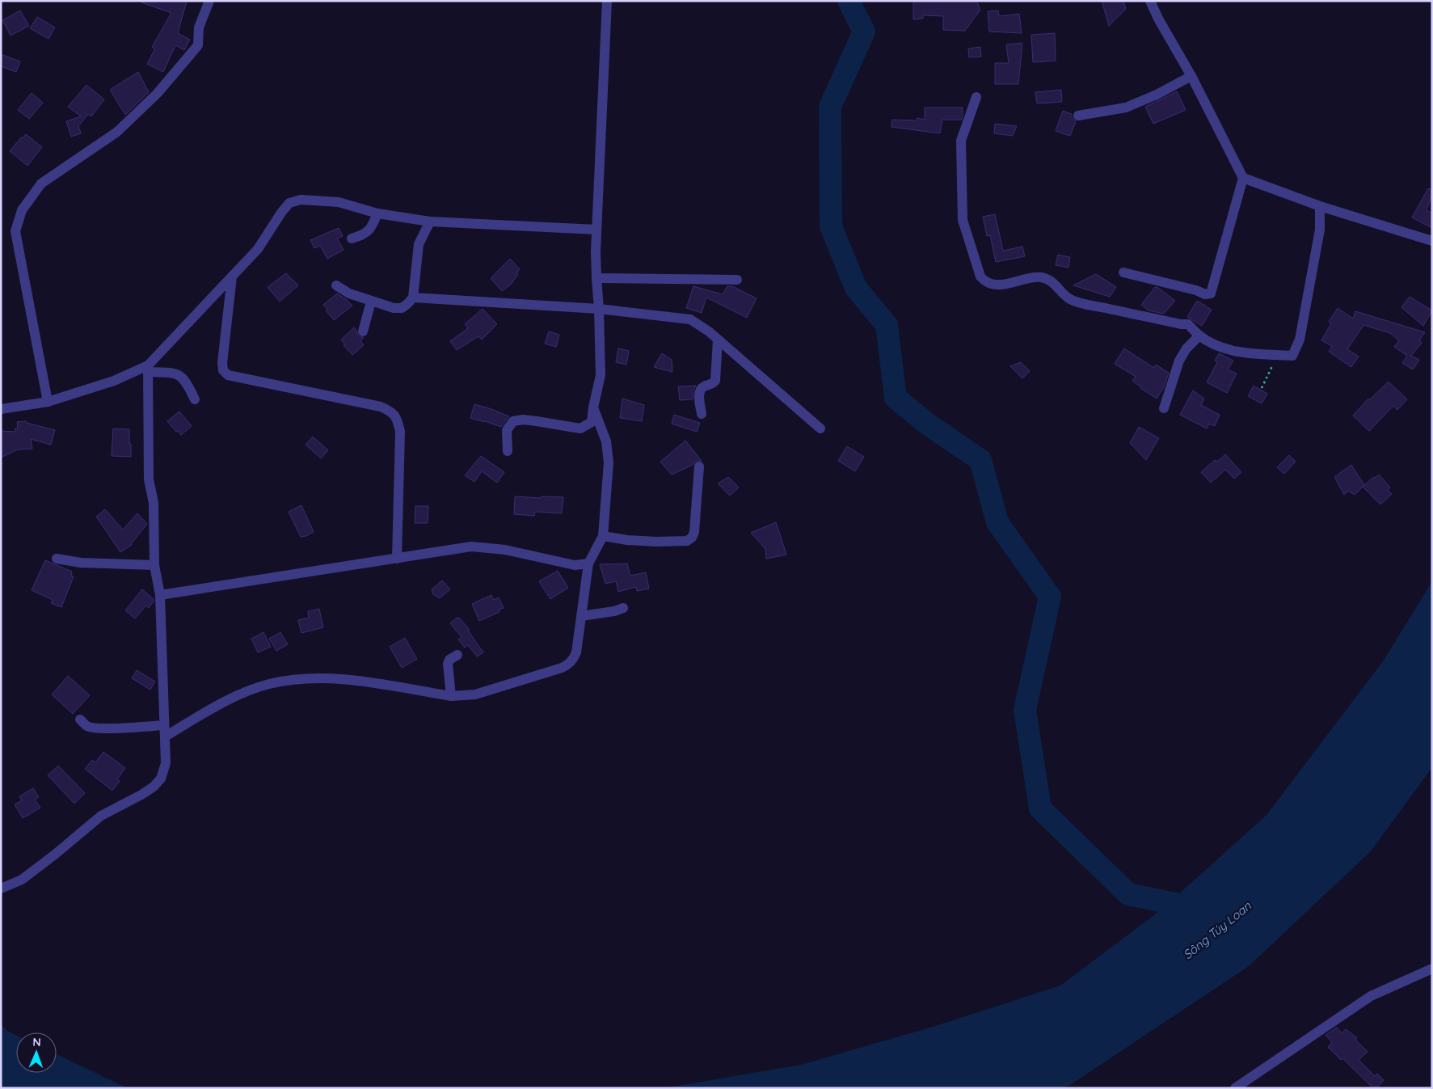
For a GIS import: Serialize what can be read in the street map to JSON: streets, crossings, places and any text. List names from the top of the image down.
{
  "water": ["Sông Túy Loan"],
  "north": "top"
}
